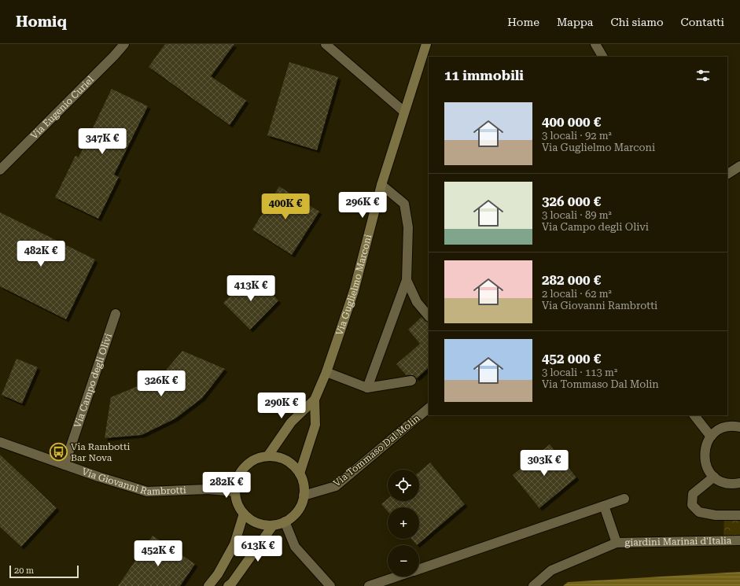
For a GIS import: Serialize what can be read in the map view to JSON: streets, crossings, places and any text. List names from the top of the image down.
{
  "streets": {
    "main road": ["Via Guglielmo Marconi"],
    "street": [
      "Via Eugenio Curiel",
      "Via Campo degli Olivi",
      "Via Tommaso Dal Molin",
      "Via Giovanni Rambrotti",
      "giardini Marinai d'Italia"
    ]
  },
  "crossings": [
    ["Via Guglielmo Marconi", "Via Tommaso Dal Molin"],
    ["Via Guglielmo Marconi", "Via Giovanni Rambrotti"],
    ["Via Campo degli Olivi", "Via Giovanni Rambrotti"],
    ["Via Tommaso Dal Molin", "Via Giovanni Rambrotti"]
  ],
  "places": {
    "bus stop": ["Via Rambotti Bar Nova"]
  },
  "scale_bar": "20 m",
  "page": {
    "header": "Homiq",
    "nav": [
      "Home",
      "Mappa",
      "Chi siamo",
      "Contatti"
    ],
    "heading": "11 immobili",
    "list": [
      {
        "name": "400 000 €",
        "note": "3 locali · 92 m² · Via Guglielmo Marconi"
      },
      {
        "name": "326 000 €",
        "note": "3 locali · 89 m² · Via Campo degli Olivi"
      },
      {
        "name": "282 000 €",
        "note": "2 locali · 62 m² · Via Giovanni Rambrotti"
      },
      {
        "name": "452 000 €",
        "note": "3 locali · 113 m² · Via Tommaso Dal Molin"
      }
    ],
    "price": [
      "347K €",
      "296K €",
      "400K €",
      "482K €",
      "413K €",
      "326K €",
      "290K €",
      "303K €",
      "282K €",
      "613K €",
      "452K €"
    ],
    "map_buttons": ["+", "−"],
    "scale": "20 m"
  }
}
